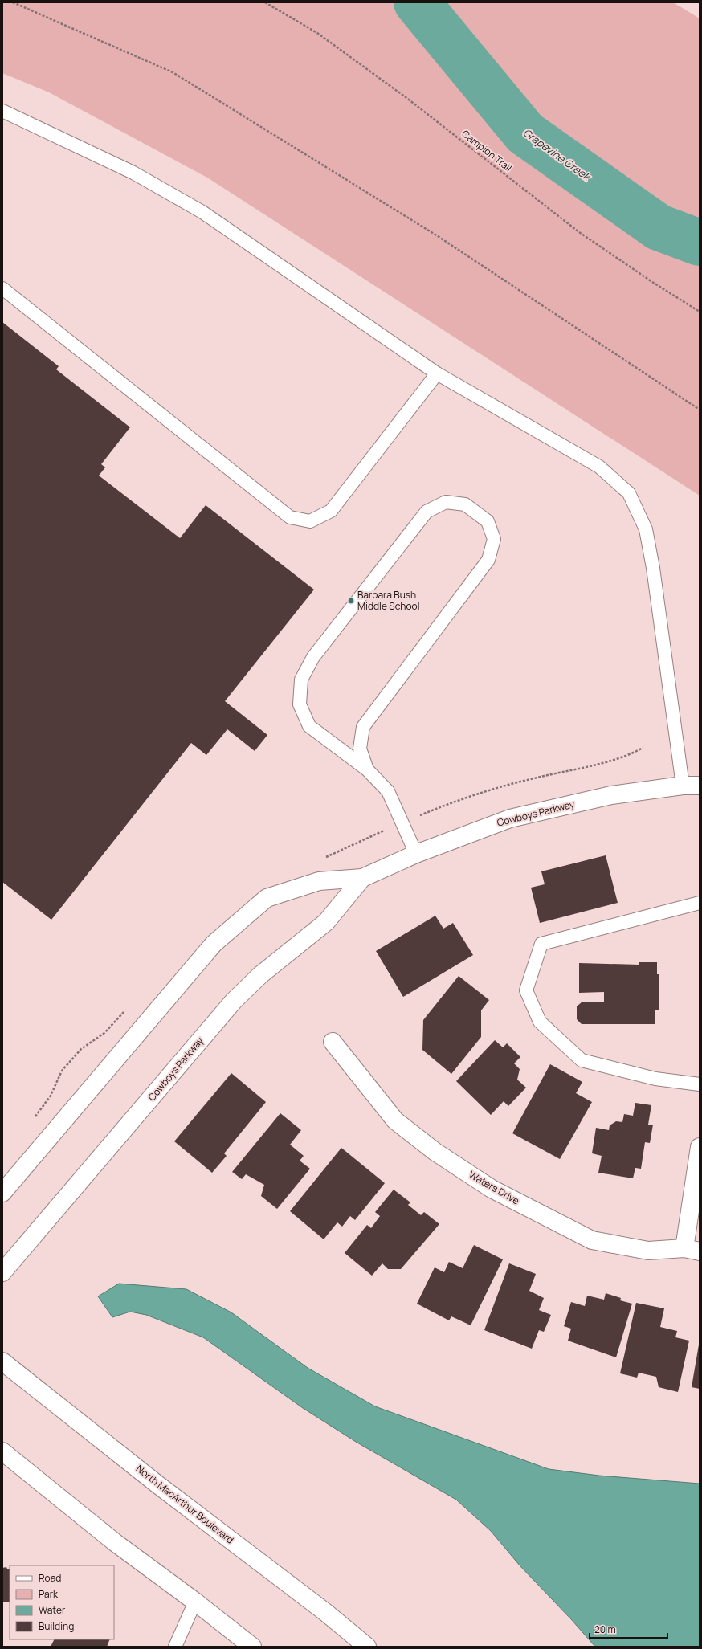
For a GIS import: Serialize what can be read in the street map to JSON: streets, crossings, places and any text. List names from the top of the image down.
{
  "streets": {
    "street": ["Cowboys Parkway", "Waters Drive", "North MacArthur Boulevard"],
    "path": ["Campion Trail"]
  },
  "water": ["Grapevine Creek"],
  "places": ["Barbara Bush Middle School"],
  "legend": [
    "Road",
    "Park",
    "Water",
    "Building"
  ],
  "scale_bar": "20 m"
}
